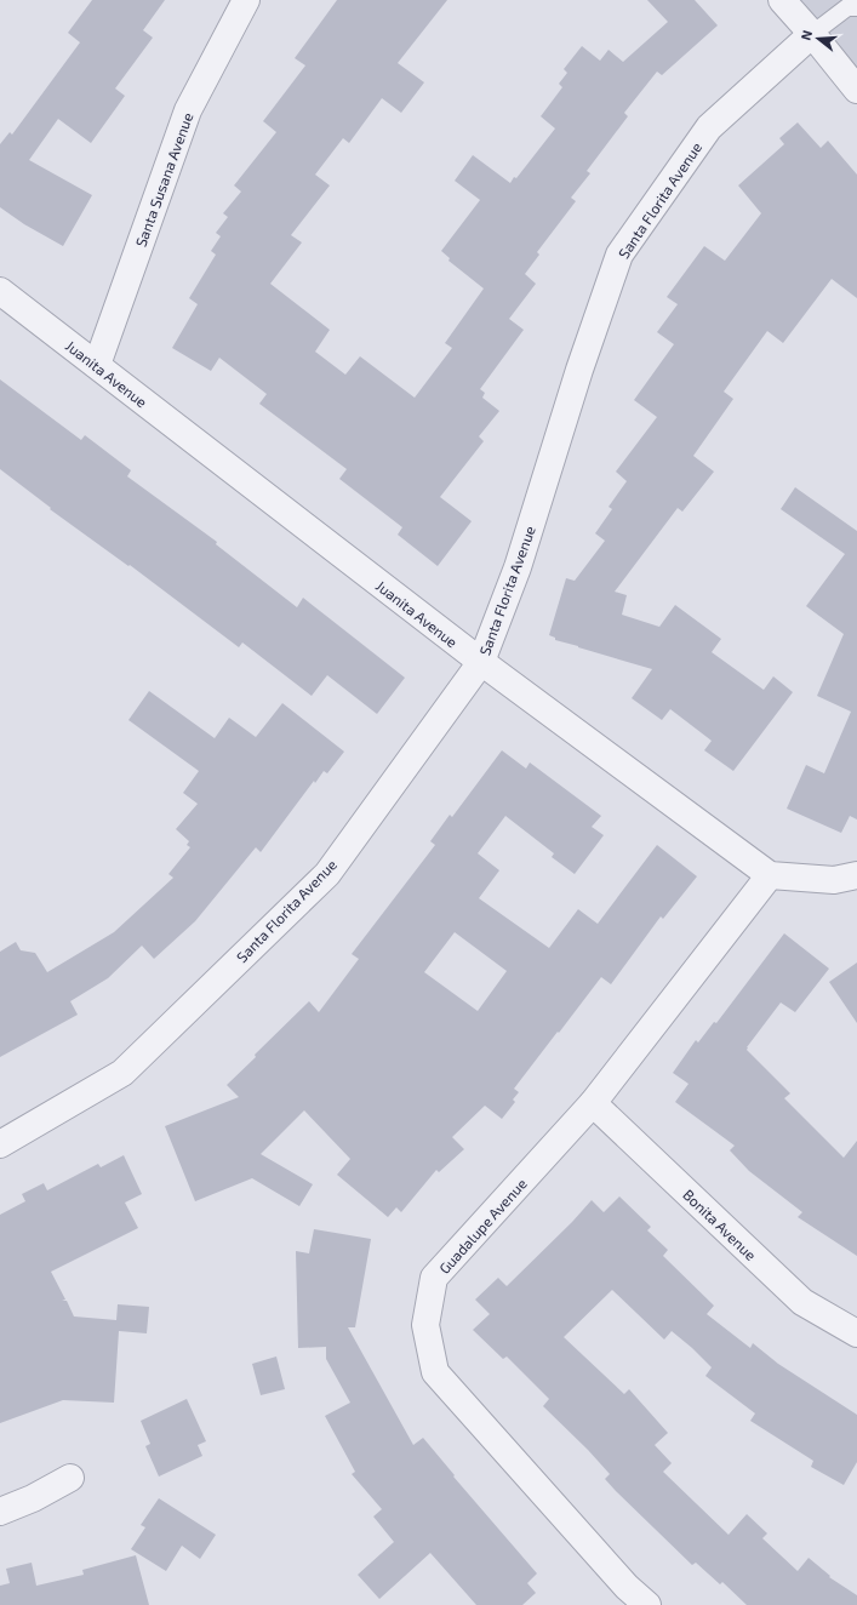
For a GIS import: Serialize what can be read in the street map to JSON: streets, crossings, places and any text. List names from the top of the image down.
{
  "streets": {
    "street": [
      "Santa Susana Avenue",
      "Santa Florita Avenue",
      "Juanita Avenue",
      "Bonita Avenue",
      "Guadalupe Avenue"
    ]
  },
  "crossings": [
    ["Santa Susana Avenue", "Juanita Avenue"],
    ["Santa Florita Avenue", "Juanita Avenue"],
    ["Juanita Avenue", "Guadalupe Avenue"],
    ["Bonita Avenue", "Guadalupe Avenue"]
  ],
  "north": "left"
}
